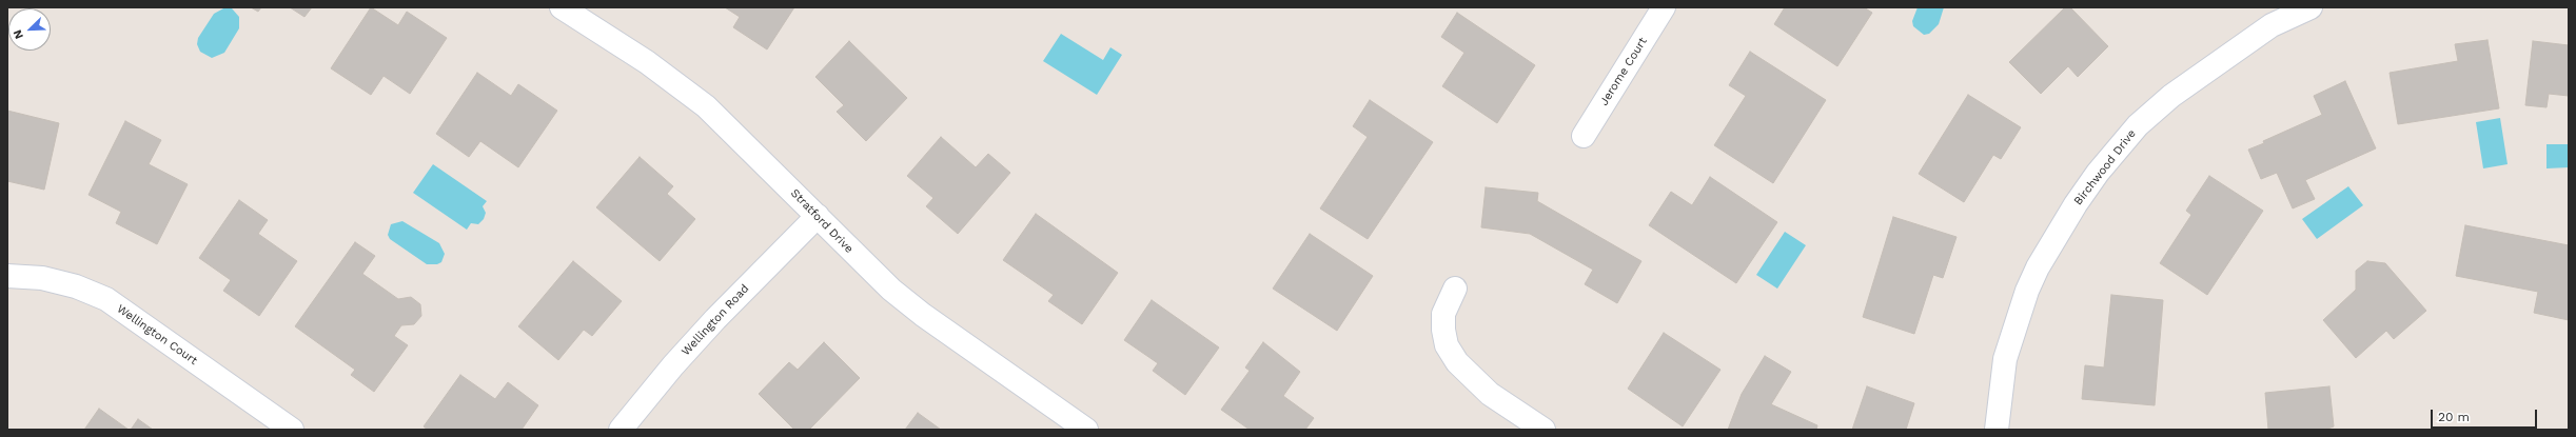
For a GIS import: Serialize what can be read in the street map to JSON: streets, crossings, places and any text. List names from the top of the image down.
{
  "streets": {
    "street": [
      "Jerome Court",
      "Birchwood Drive",
      "Stratford Drive",
      "Wellington Road",
      "Wellington Court"
    ]
  },
  "crossings": [
    ["Stratford Drive", "Wellington Road"]
  ],
  "scale_bar": "20 m",
  "north": "bottom left"
}
